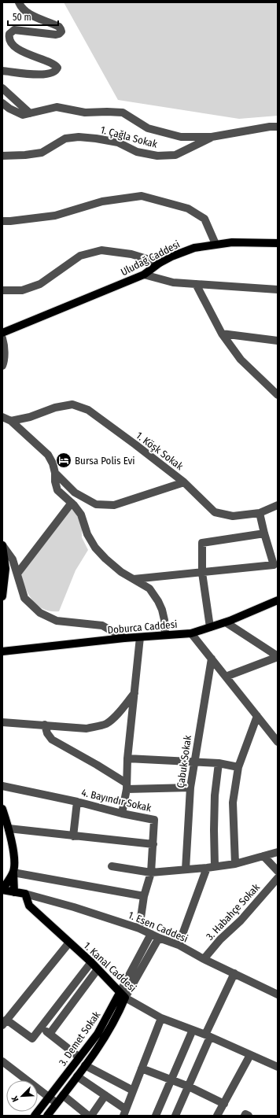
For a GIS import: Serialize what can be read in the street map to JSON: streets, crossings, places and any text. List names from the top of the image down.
{
  "streets": {
    "main road": [
      "Uludağ Caddesi",
      "Doburca Caddesi",
      "1. Kanal Caddesi",
      "3. Demet Sokak"
    ],
    "street": [
      "1. Çağla Sokak",
      "1. Köşk Sokak",
      "Çabuk Sokak",
      "4. Bayındır Sokak",
      "3. Habahçe Sokak",
      "1. Esen Caddesi"
    ]
  },
  "crossings": [
    ["4. Bayındır Sokak", "1. Esen Caddesi"],
    ["3. Habahçe Sokak", "1. Esen Caddesi"],
    ["1. Esen Caddesi", "1. Kanal Caddesi"],
    ["1. Esen Caddesi", "3. Demet Sokak"],
    ["1. Kanal Caddesi", "3. Demet Sokak"]
  ],
  "places": {
    "hotel": ["Bursa Polis Evi"]
  },
  "scale_bar": "50 m",
  "north": "bottom left"
}
